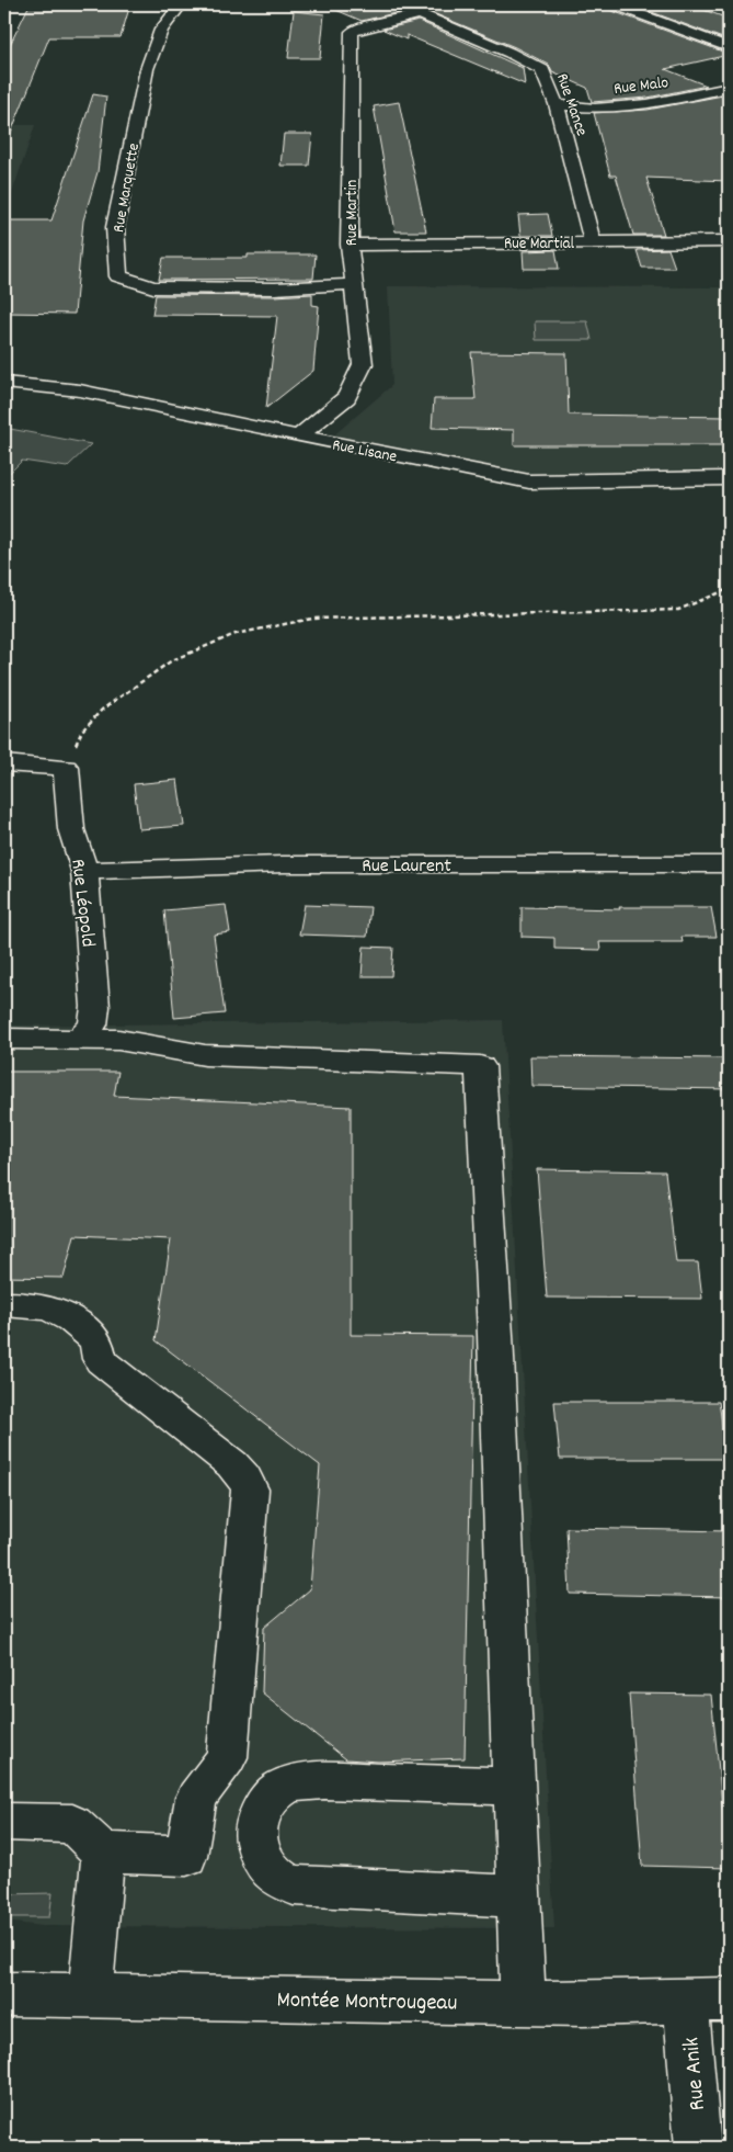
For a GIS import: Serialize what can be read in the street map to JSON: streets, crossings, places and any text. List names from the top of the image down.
{
  "streets": {
    "street": [
      "Rue Malo",
      "Rue Mance",
      "Rue Marquette",
      "Rue Martin",
      "Rue Martial",
      "Rue Lisane",
      "Rue Laurent",
      "Rue Léopold",
      "Montée Montrougeau",
      "Rue Anik"
    ]
  },
  "crossings": [
    ["Rue Malo", "Rue Mance"],
    ["Rue Mance", "Rue Martin"],
    ["Rue Mance", "Rue Martial"],
    ["Rue Marquette", "Rue Martin"],
    ["Rue Martin", "Rue Martial"],
    ["Rue Martin", "Rue Lisane"],
    ["Rue Laurent", "Rue Léopold"],
    ["Montée Montrougeau", "Rue Anik"]
  ]
}
